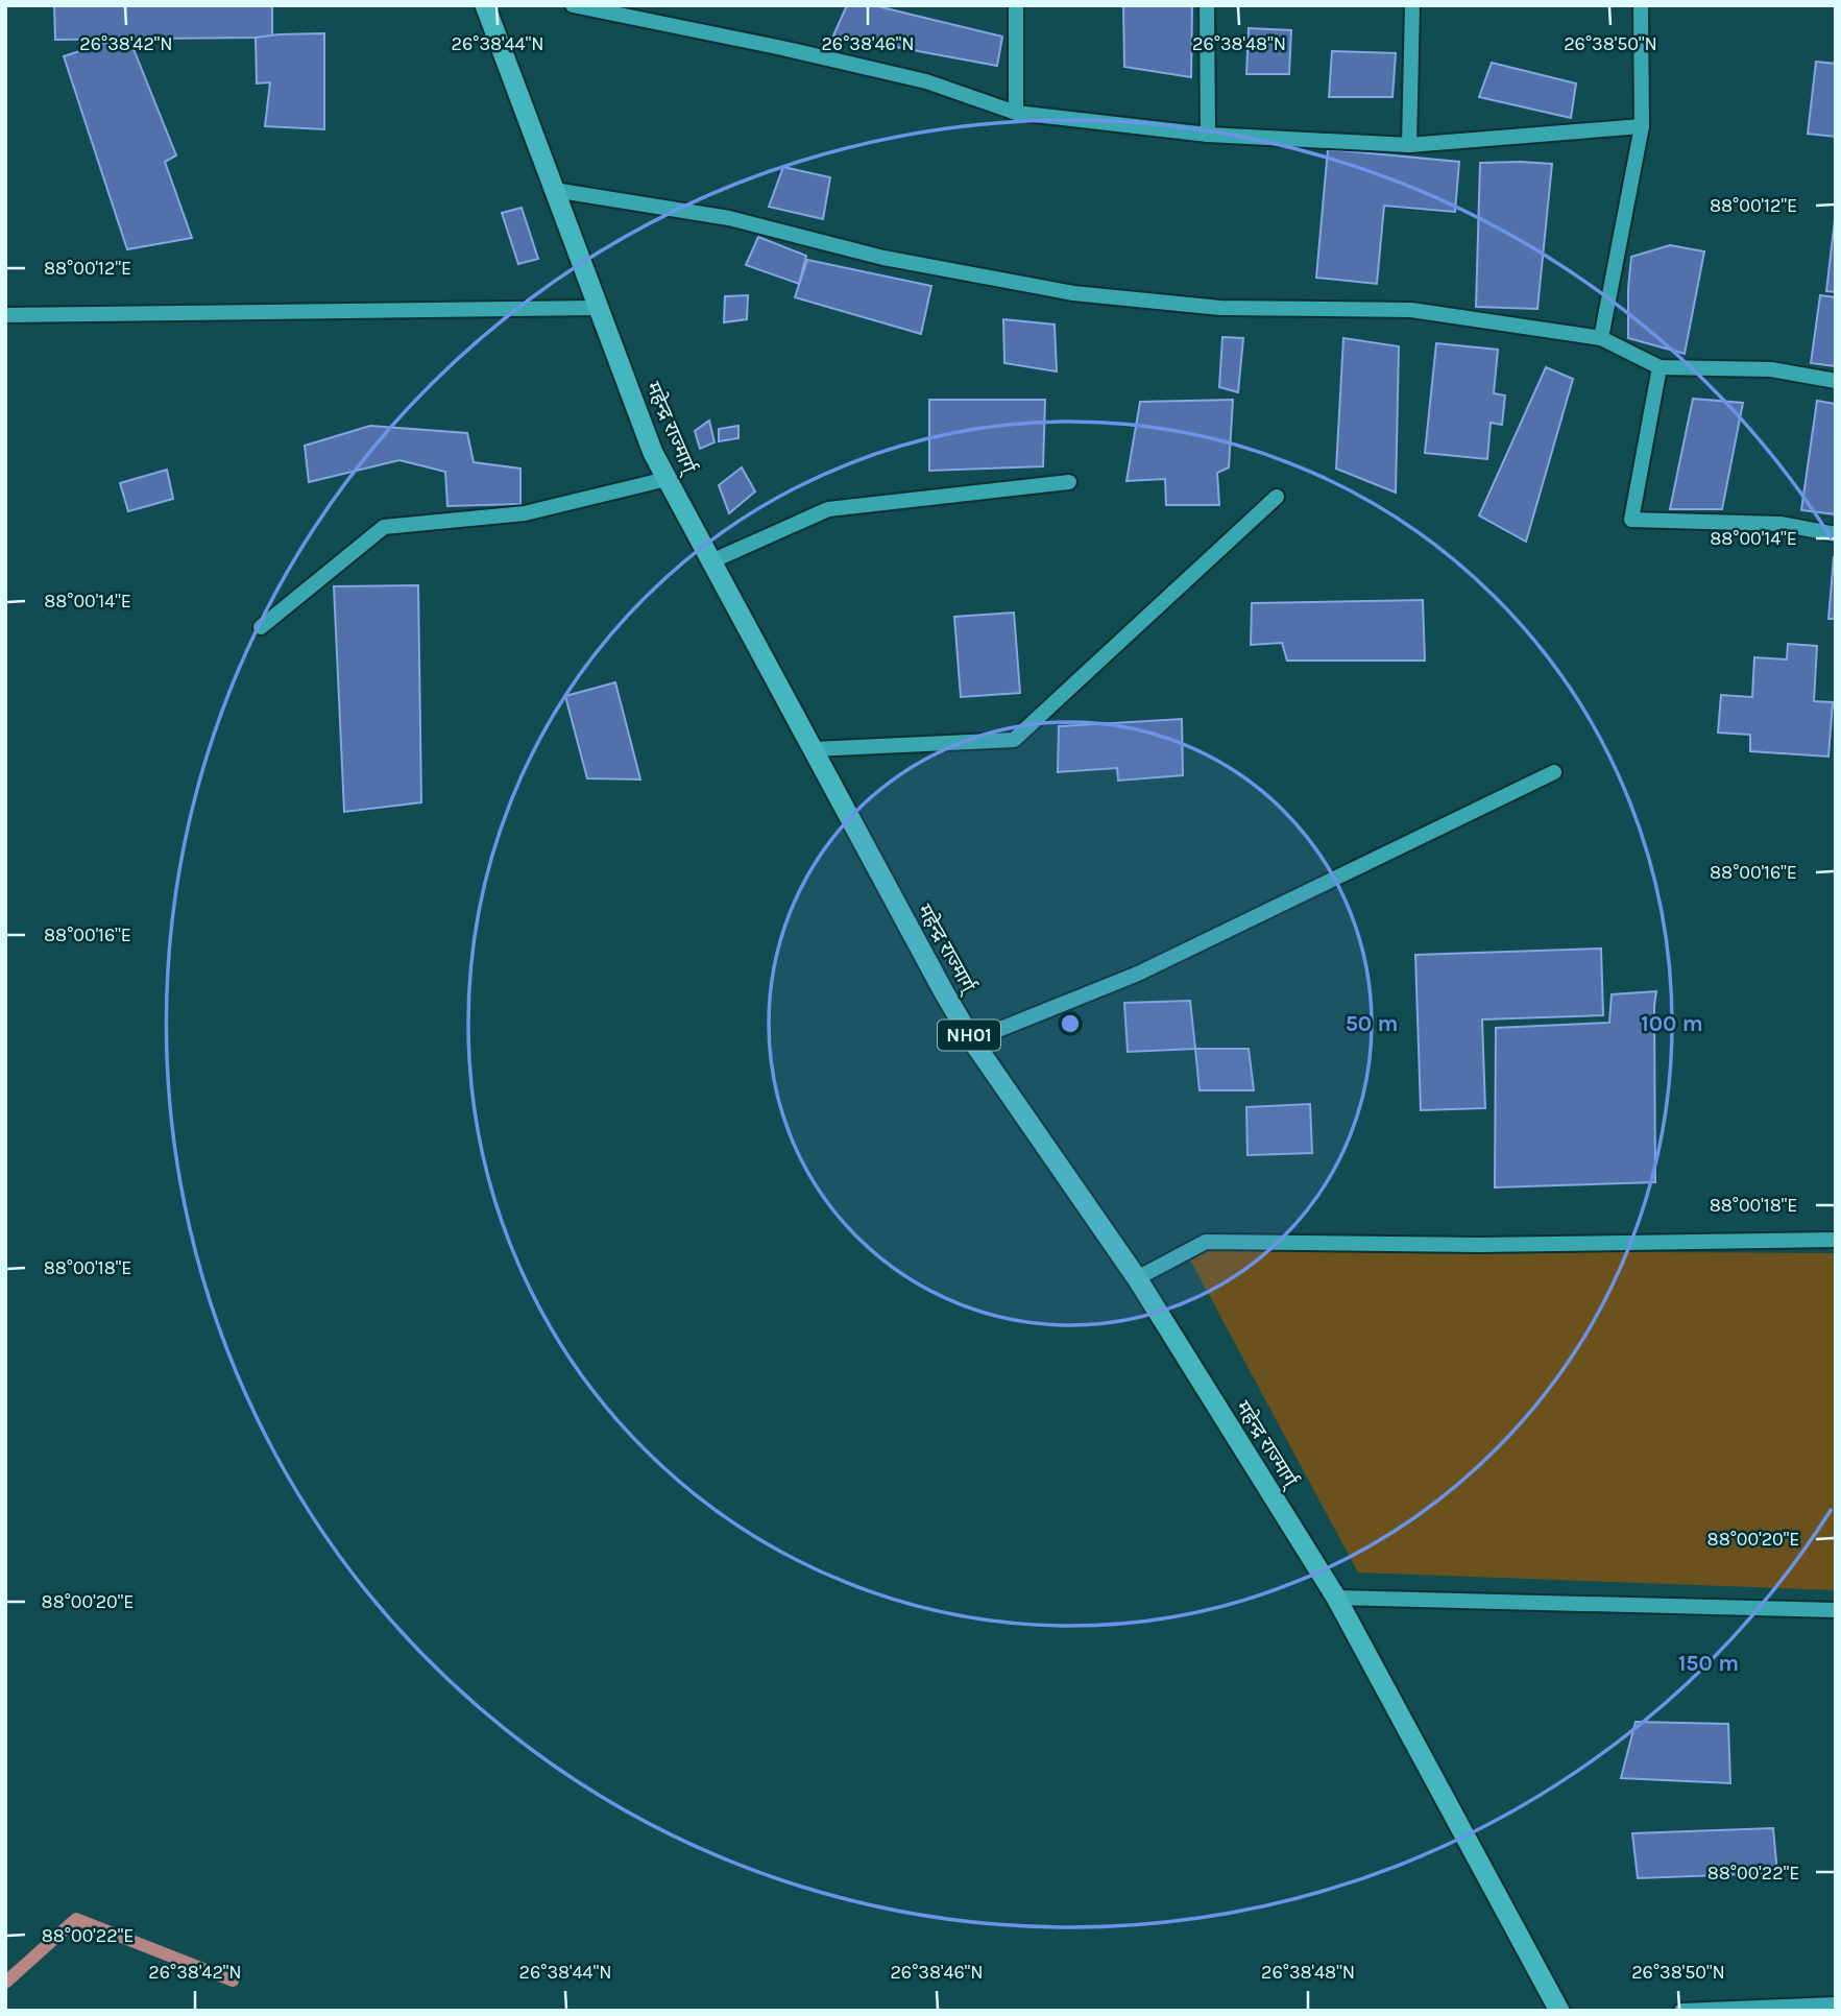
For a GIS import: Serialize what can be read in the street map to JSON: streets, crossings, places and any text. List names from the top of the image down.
{
  "streets": {
    "highway": ["महेन्द्र राज्मार्ग्", "NH01"]
  },
  "coordinates": [
    "26°38'42\"N",
    "26°38'44\"N",
    "26°38'46\"N",
    "26°38'48\"N",
    "26°38'50\"N",
    "88°00'12\"E",
    "88°00'14\"E",
    "88°00'16\"E",
    "88°00'18\"E",
    "88°00'20\"E",
    "88°00'22\"E"
  ],
  "rings": ["50 m", "100 m", "150 m"]
}
